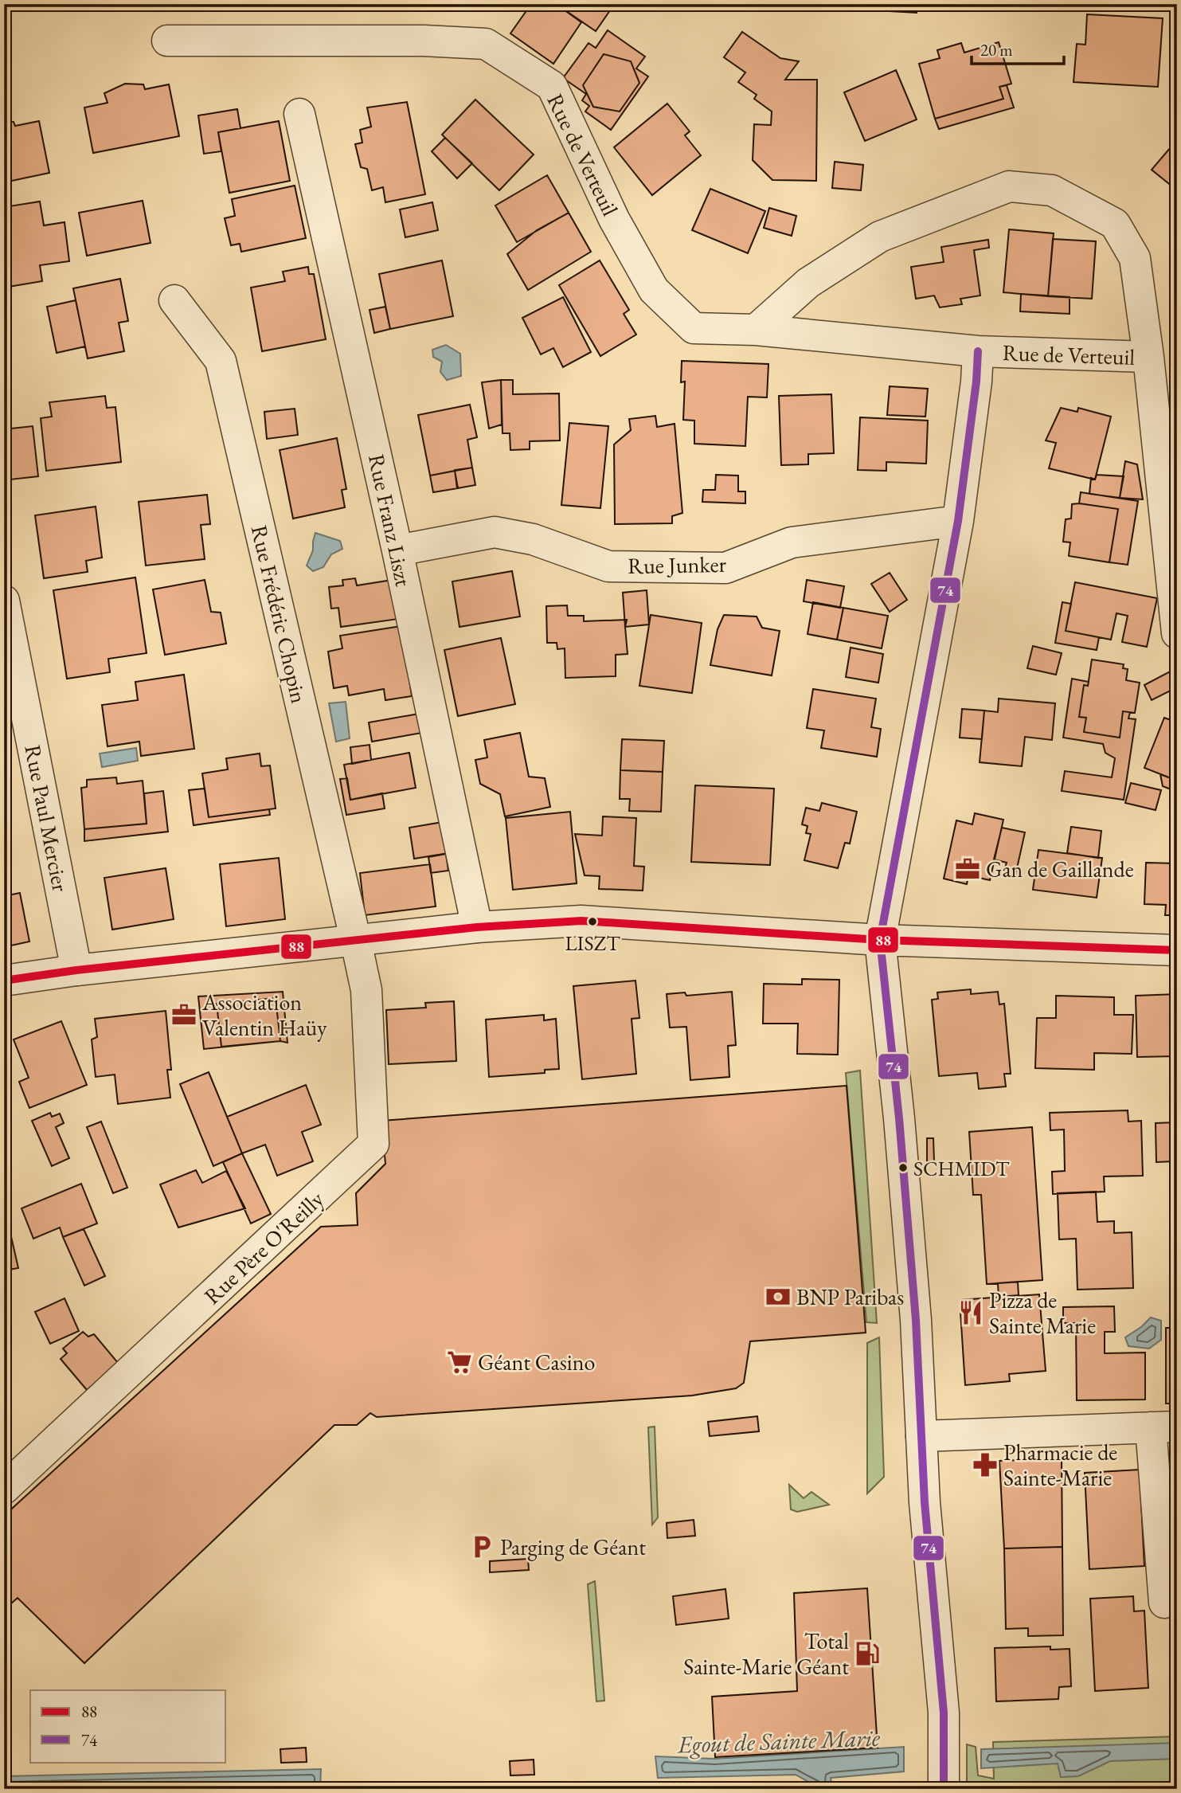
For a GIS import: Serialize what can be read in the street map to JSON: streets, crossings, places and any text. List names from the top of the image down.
{
  "streets": {
    "street": [
      "Rue de Verteuil",
      "Rue Franz Liszt",
      "Rue Junker",
      "Rue Frédéric Chopin",
      "Rue Paul Mercier",
      "Rue Père O'Reilly"
    ]
  },
  "crossings": [
    ["Rue Franz Liszt", "Rue Junker"],
    ["Rue Frédéric Chopin", "Rue Père O'Reilly"]
  ],
  "water": ["Egout de Sainte Marie"],
  "places": {
    "office": ["Gan de Gaillande", "Association Valentin Haüy"],
    "other": ["LISZT", "SCHMIDT"],
    "bank": ["BNP Paribas"],
    "restaurant": ["Pizza de Sainte Marie"],
    "supermarket": ["Géant Casino"],
    "pharmacy": ["Pharmacie de Sainte-Marie"],
    "parking": ["Parging de Géant"],
    "fuel station": ["Total Sainte-Marie Géant"]
  },
  "lines": ["transit line 74", "transit line 88"],
  "legend": ["88", "74"],
  "scale_bar": "20 m"
}
